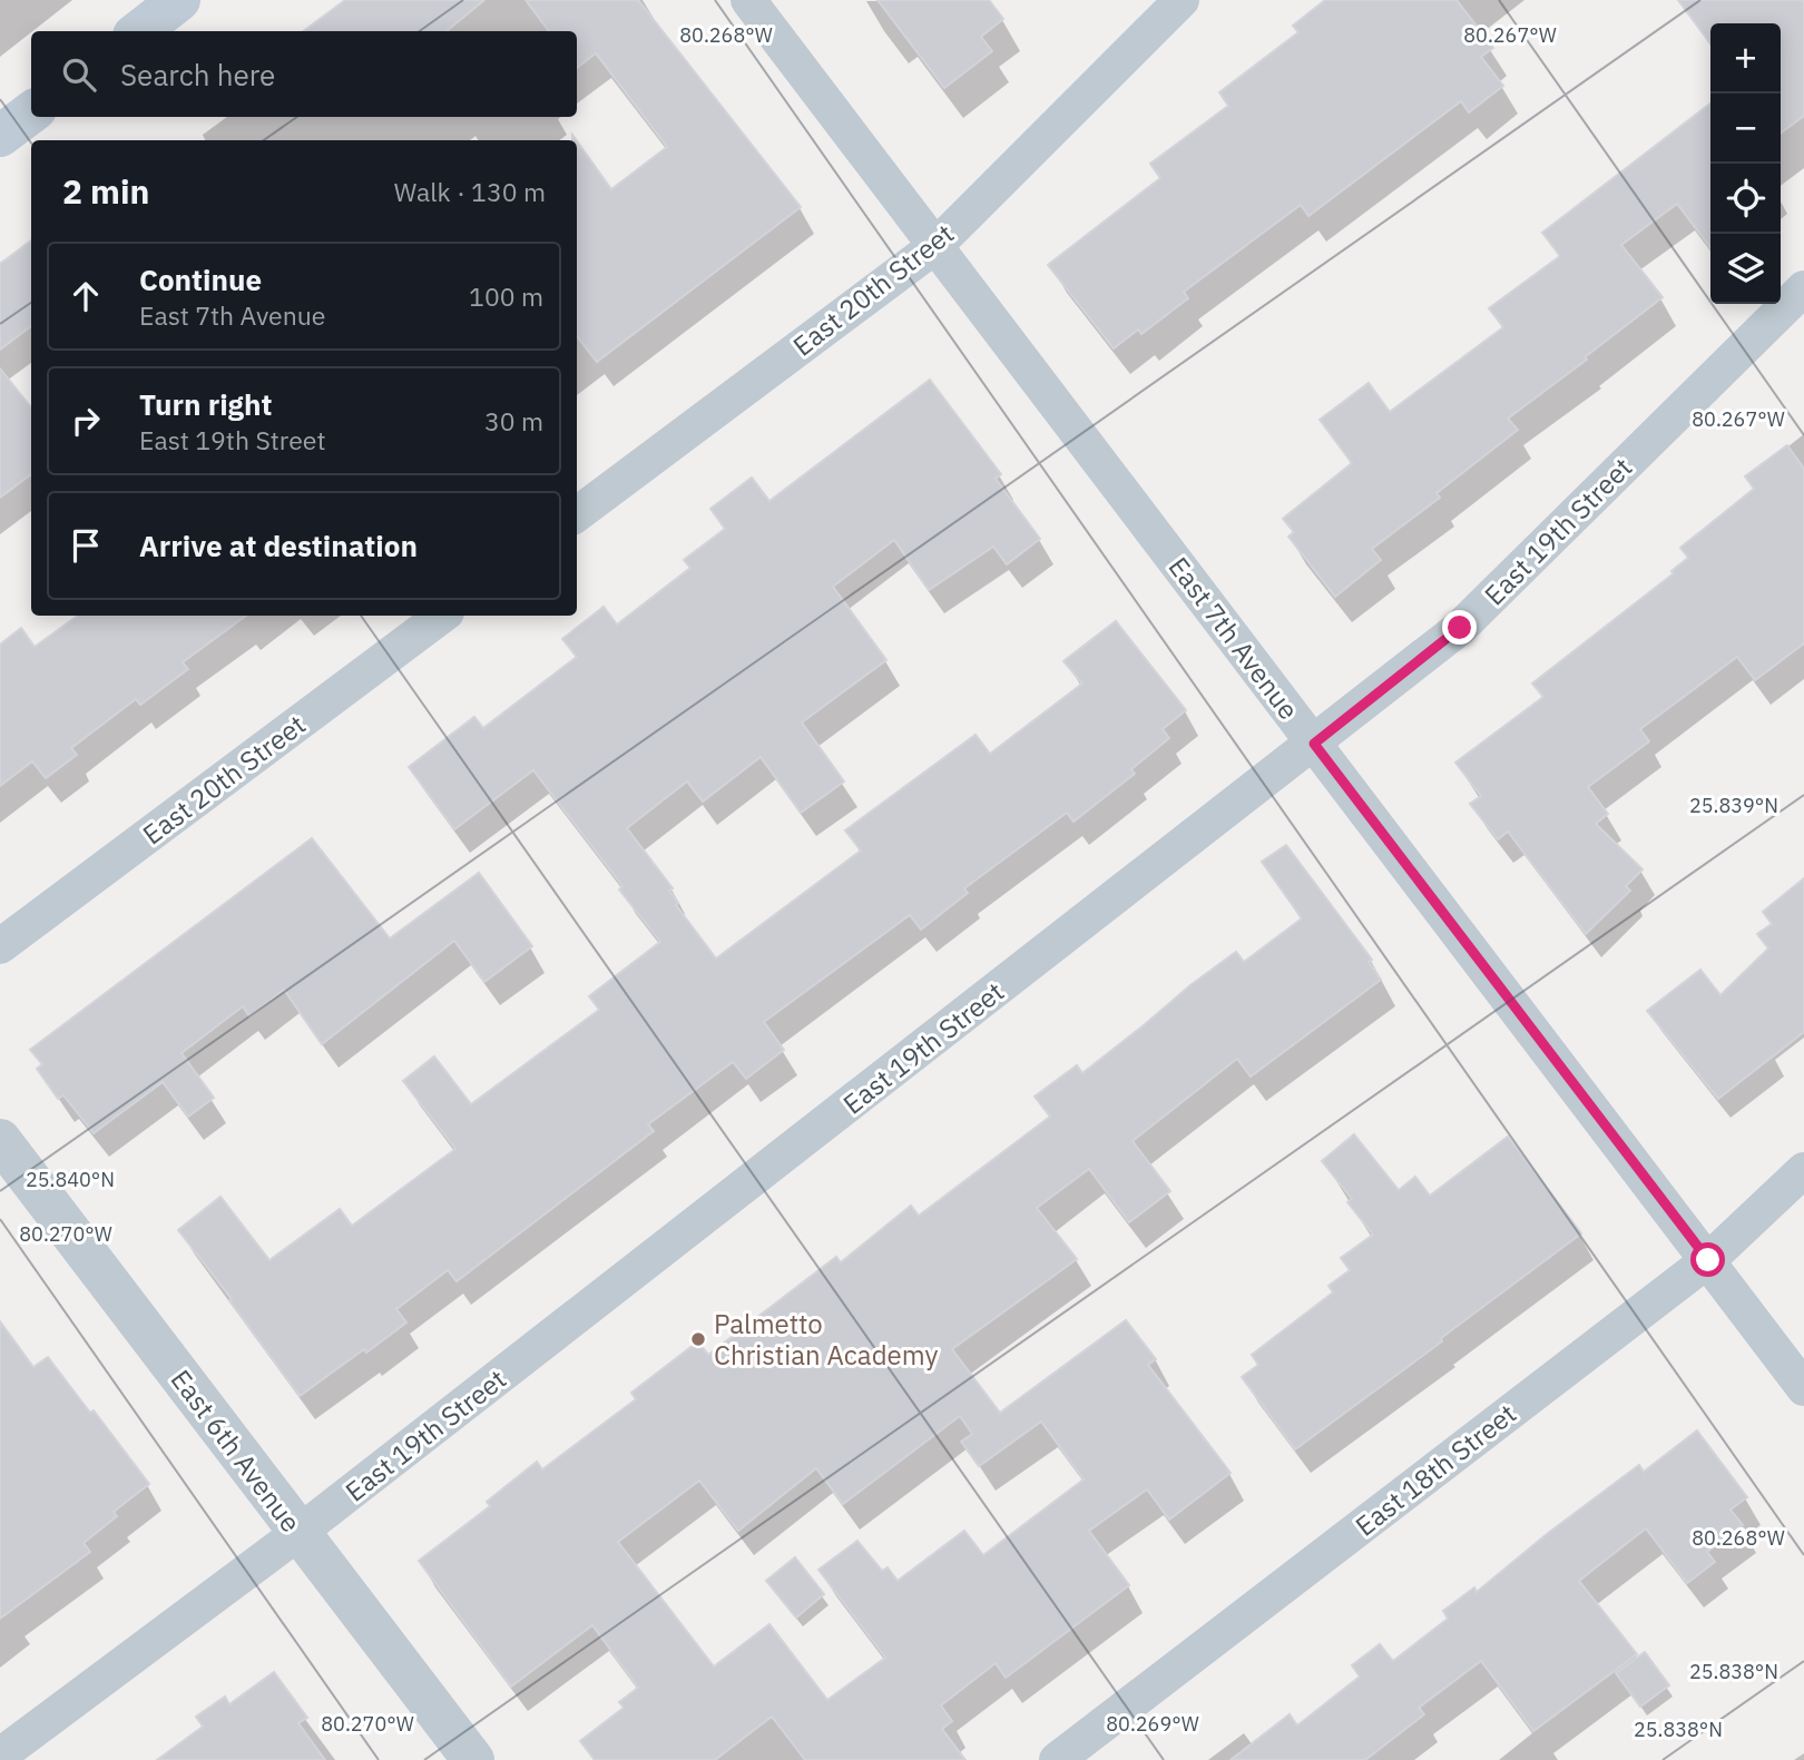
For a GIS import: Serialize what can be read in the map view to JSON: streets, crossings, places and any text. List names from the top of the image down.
{
  "streets": {
    "street": [
      "East 20th Street",
      "East 19th Street",
      "East 7th Avenue",
      "East 6th Avenue",
      "East 18th Street"
    ]
  },
  "crossings": [
    ["East 20th Street", "East 7th Avenue"],
    ["East 19th Street", "East 7th Avenue"],
    ["East 19th Street", "East 6th Avenue"],
    ["East 7th Avenue", "East 18th Street"]
  ],
  "places": ["Palmetto Christian Academy"],
  "page": {
    "map_buttons": ["+", "−"],
    "search": "Search here",
    "heading": ["2 min", "Walk · 130 m"],
    "list": [
      ["Continue", "East 7th Avenue", "100 m"],
      ["Turn right", "East 19th Street", "30 m"],
      "Arrive at destination"
    ]
  },
  "coordinates": [
    "80.268°W",
    "80.267°W",
    "25.839°N",
    "25.840°N",
    "80.270°W",
    "25.838°N",
    "80.269°W"
  ]
}
